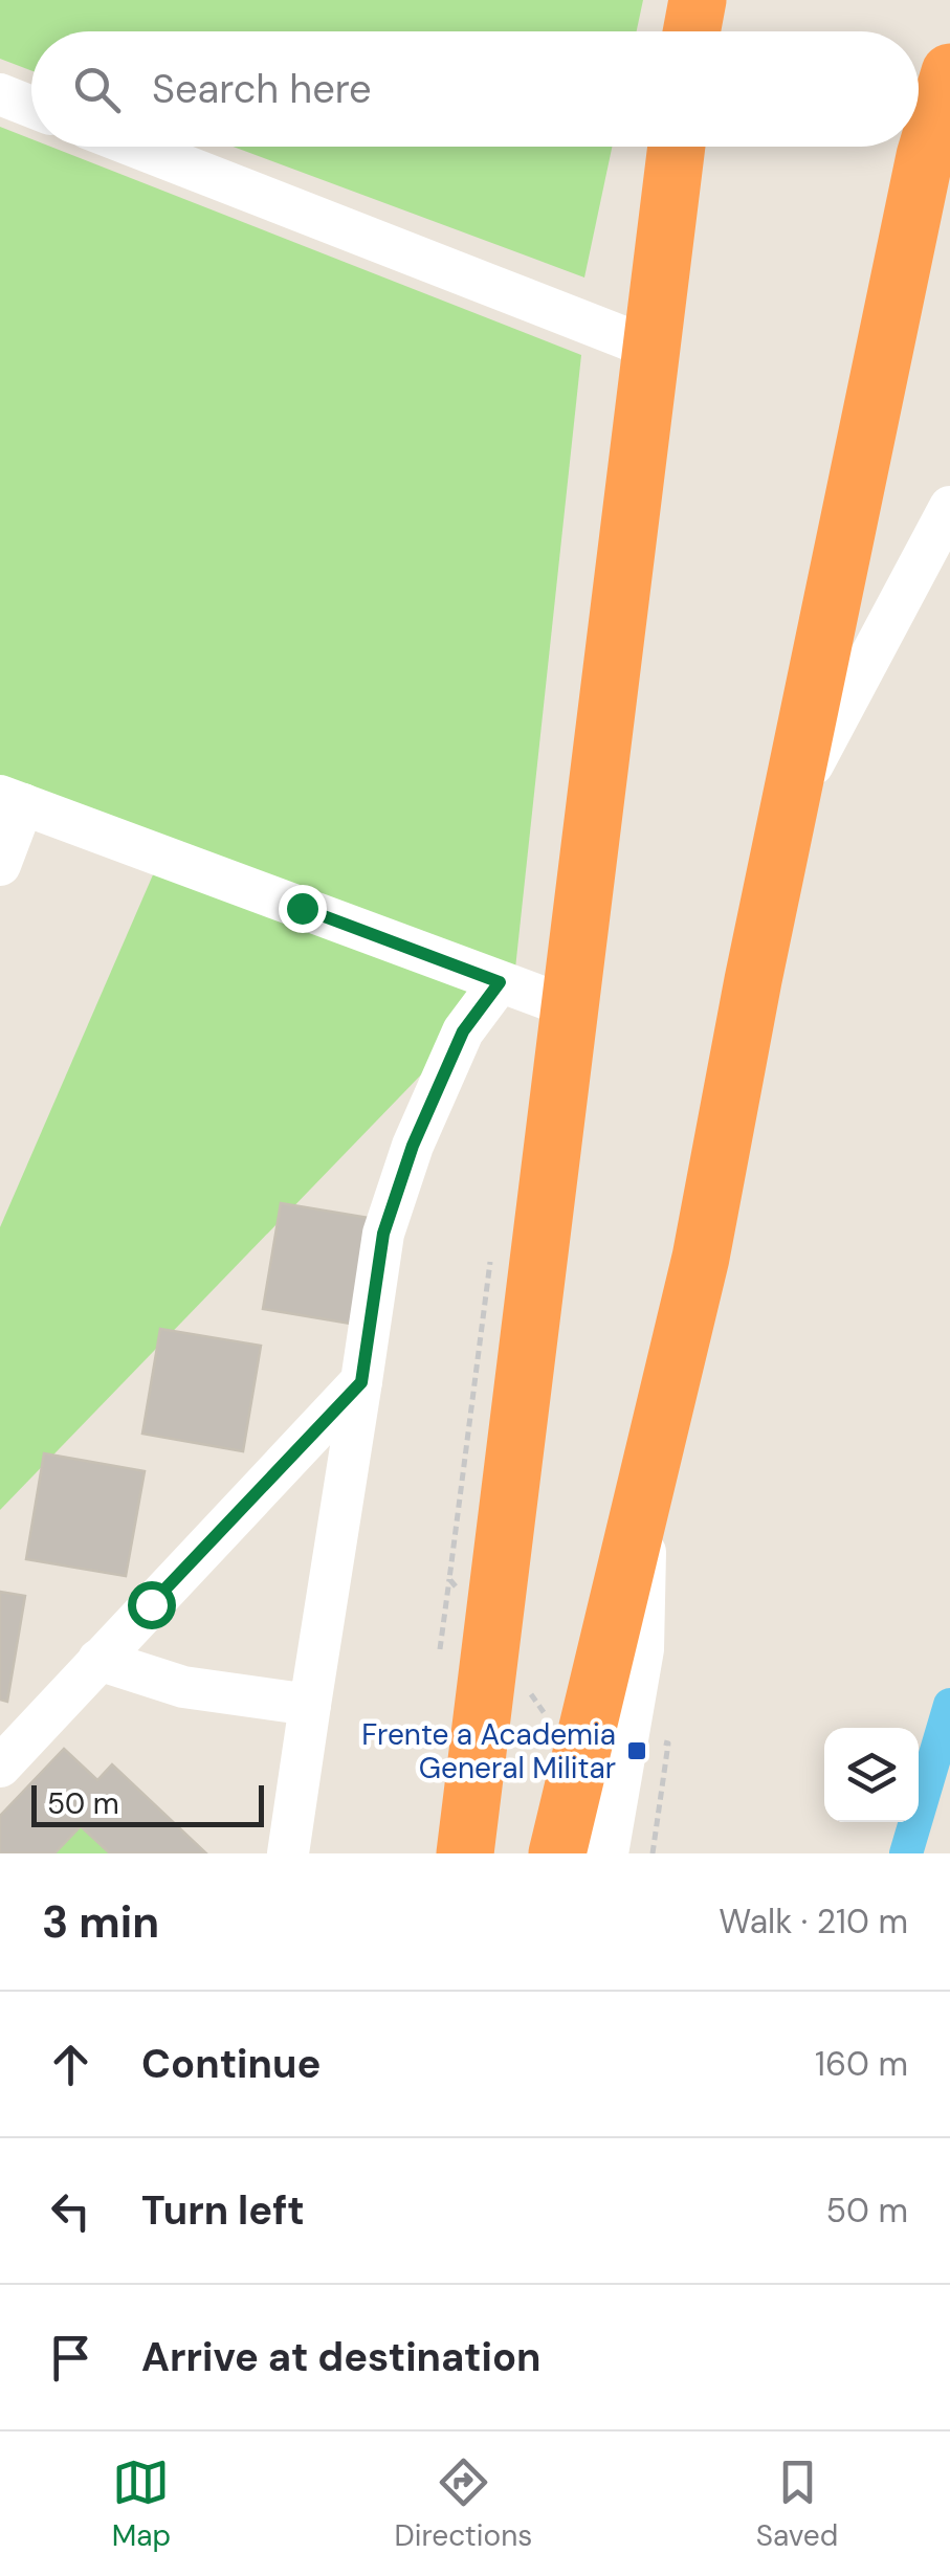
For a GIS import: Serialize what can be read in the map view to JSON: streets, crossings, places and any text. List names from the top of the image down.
{
  "places": {
    "transit": ["Frente a Academia General Militar"]
  },
  "scale_bar": "50 m",
  "page": {
    "search": "Search here",
    "scale": "50 m",
    "heading": ["3 min", "Walk · 210 m"],
    "list": [
      ["Continue", "160 m"],
      ["Turn left", "50 m"],
      "Arrive at destination"
    ],
    "nav": ["Map", "Directions", "Saved"]
  }
}
